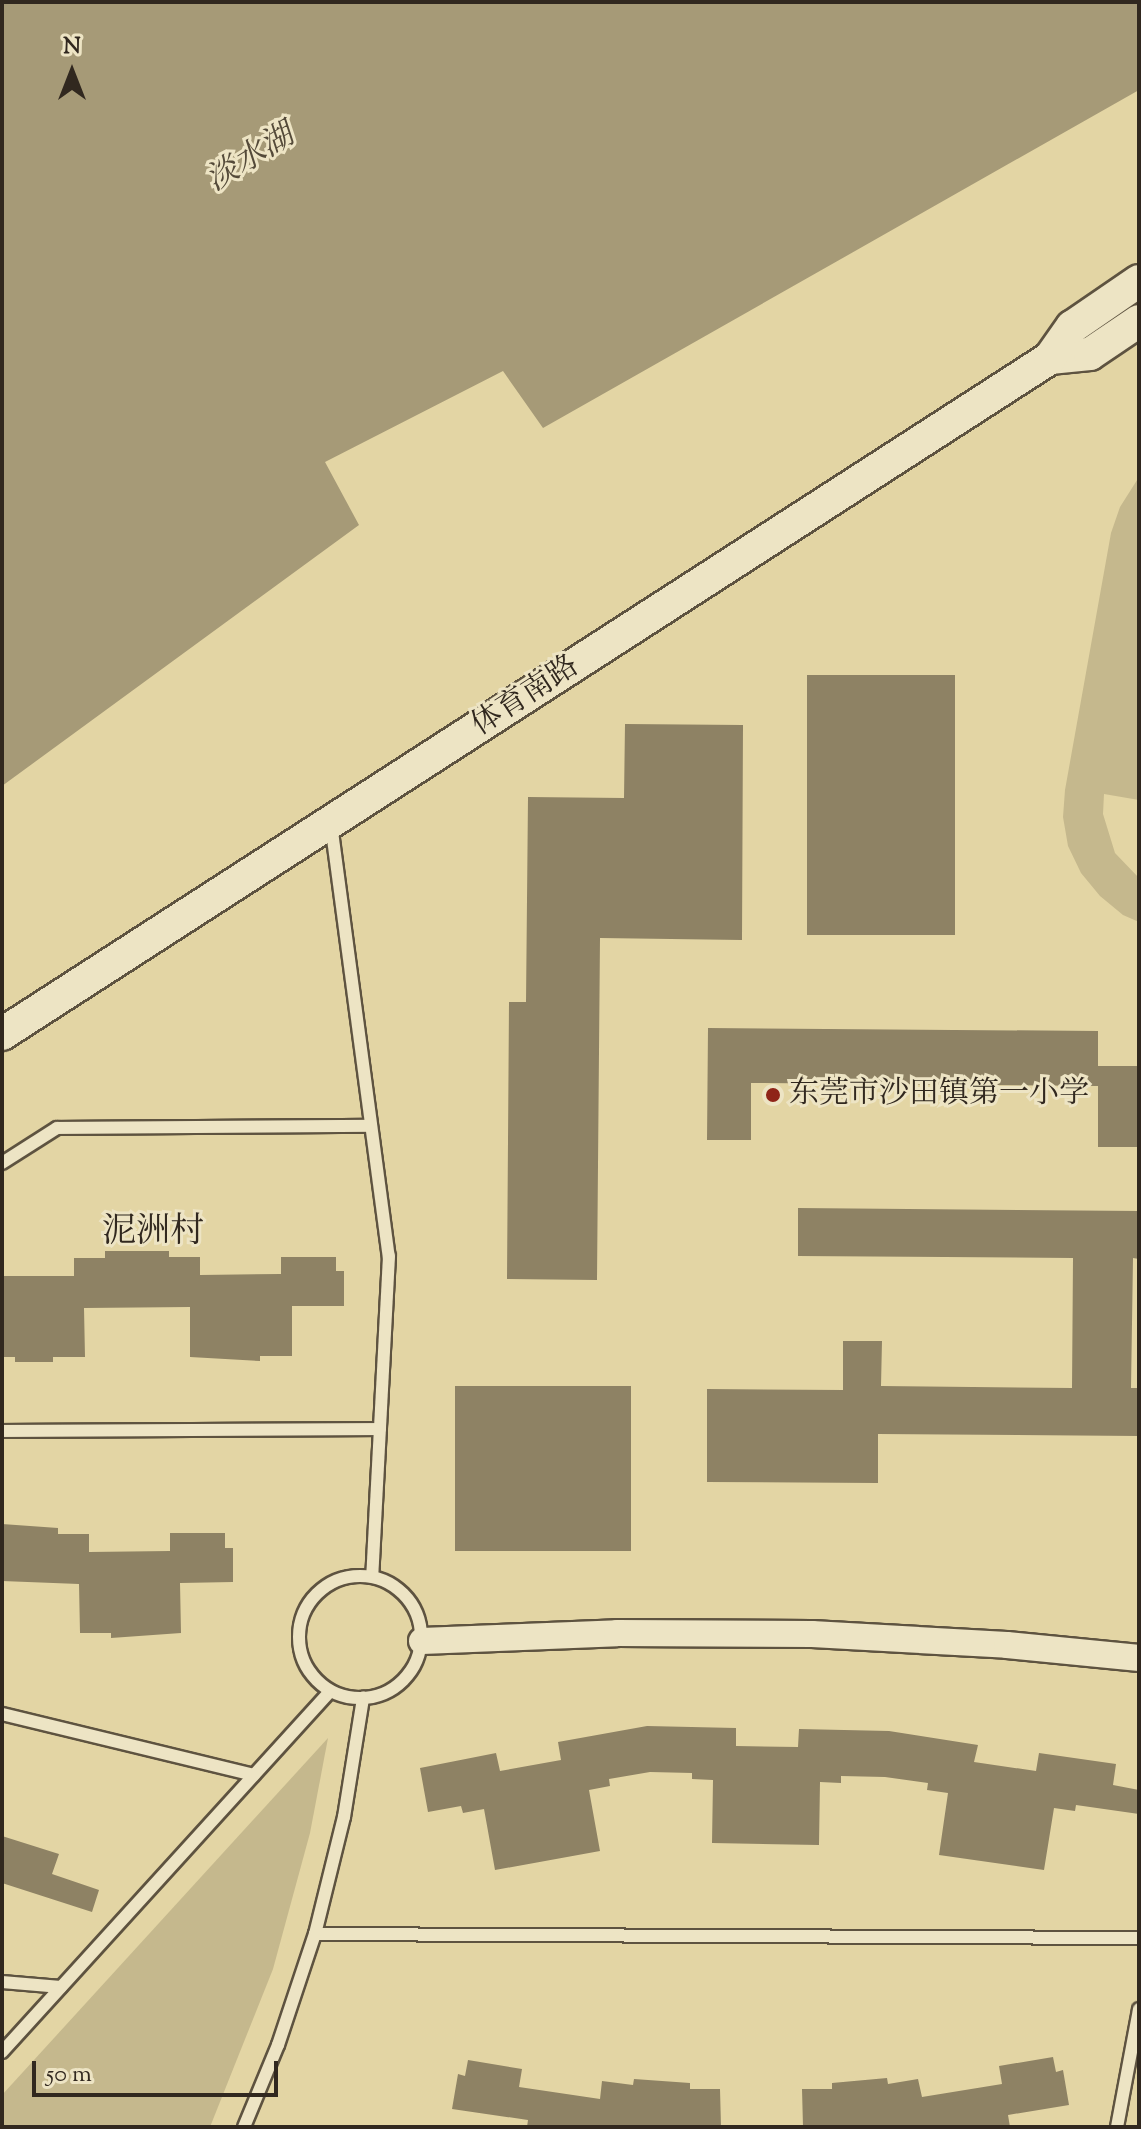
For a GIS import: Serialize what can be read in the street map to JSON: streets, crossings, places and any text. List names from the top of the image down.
{
  "streets": {
    "street": ["体育南路"]
  },
  "districts": ["泥洲村"],
  "water": ["淡水湖"],
  "places": ["东莞市沙田镇第一小学"],
  "scale_bar": "50 m",
  "north": "top"
}
